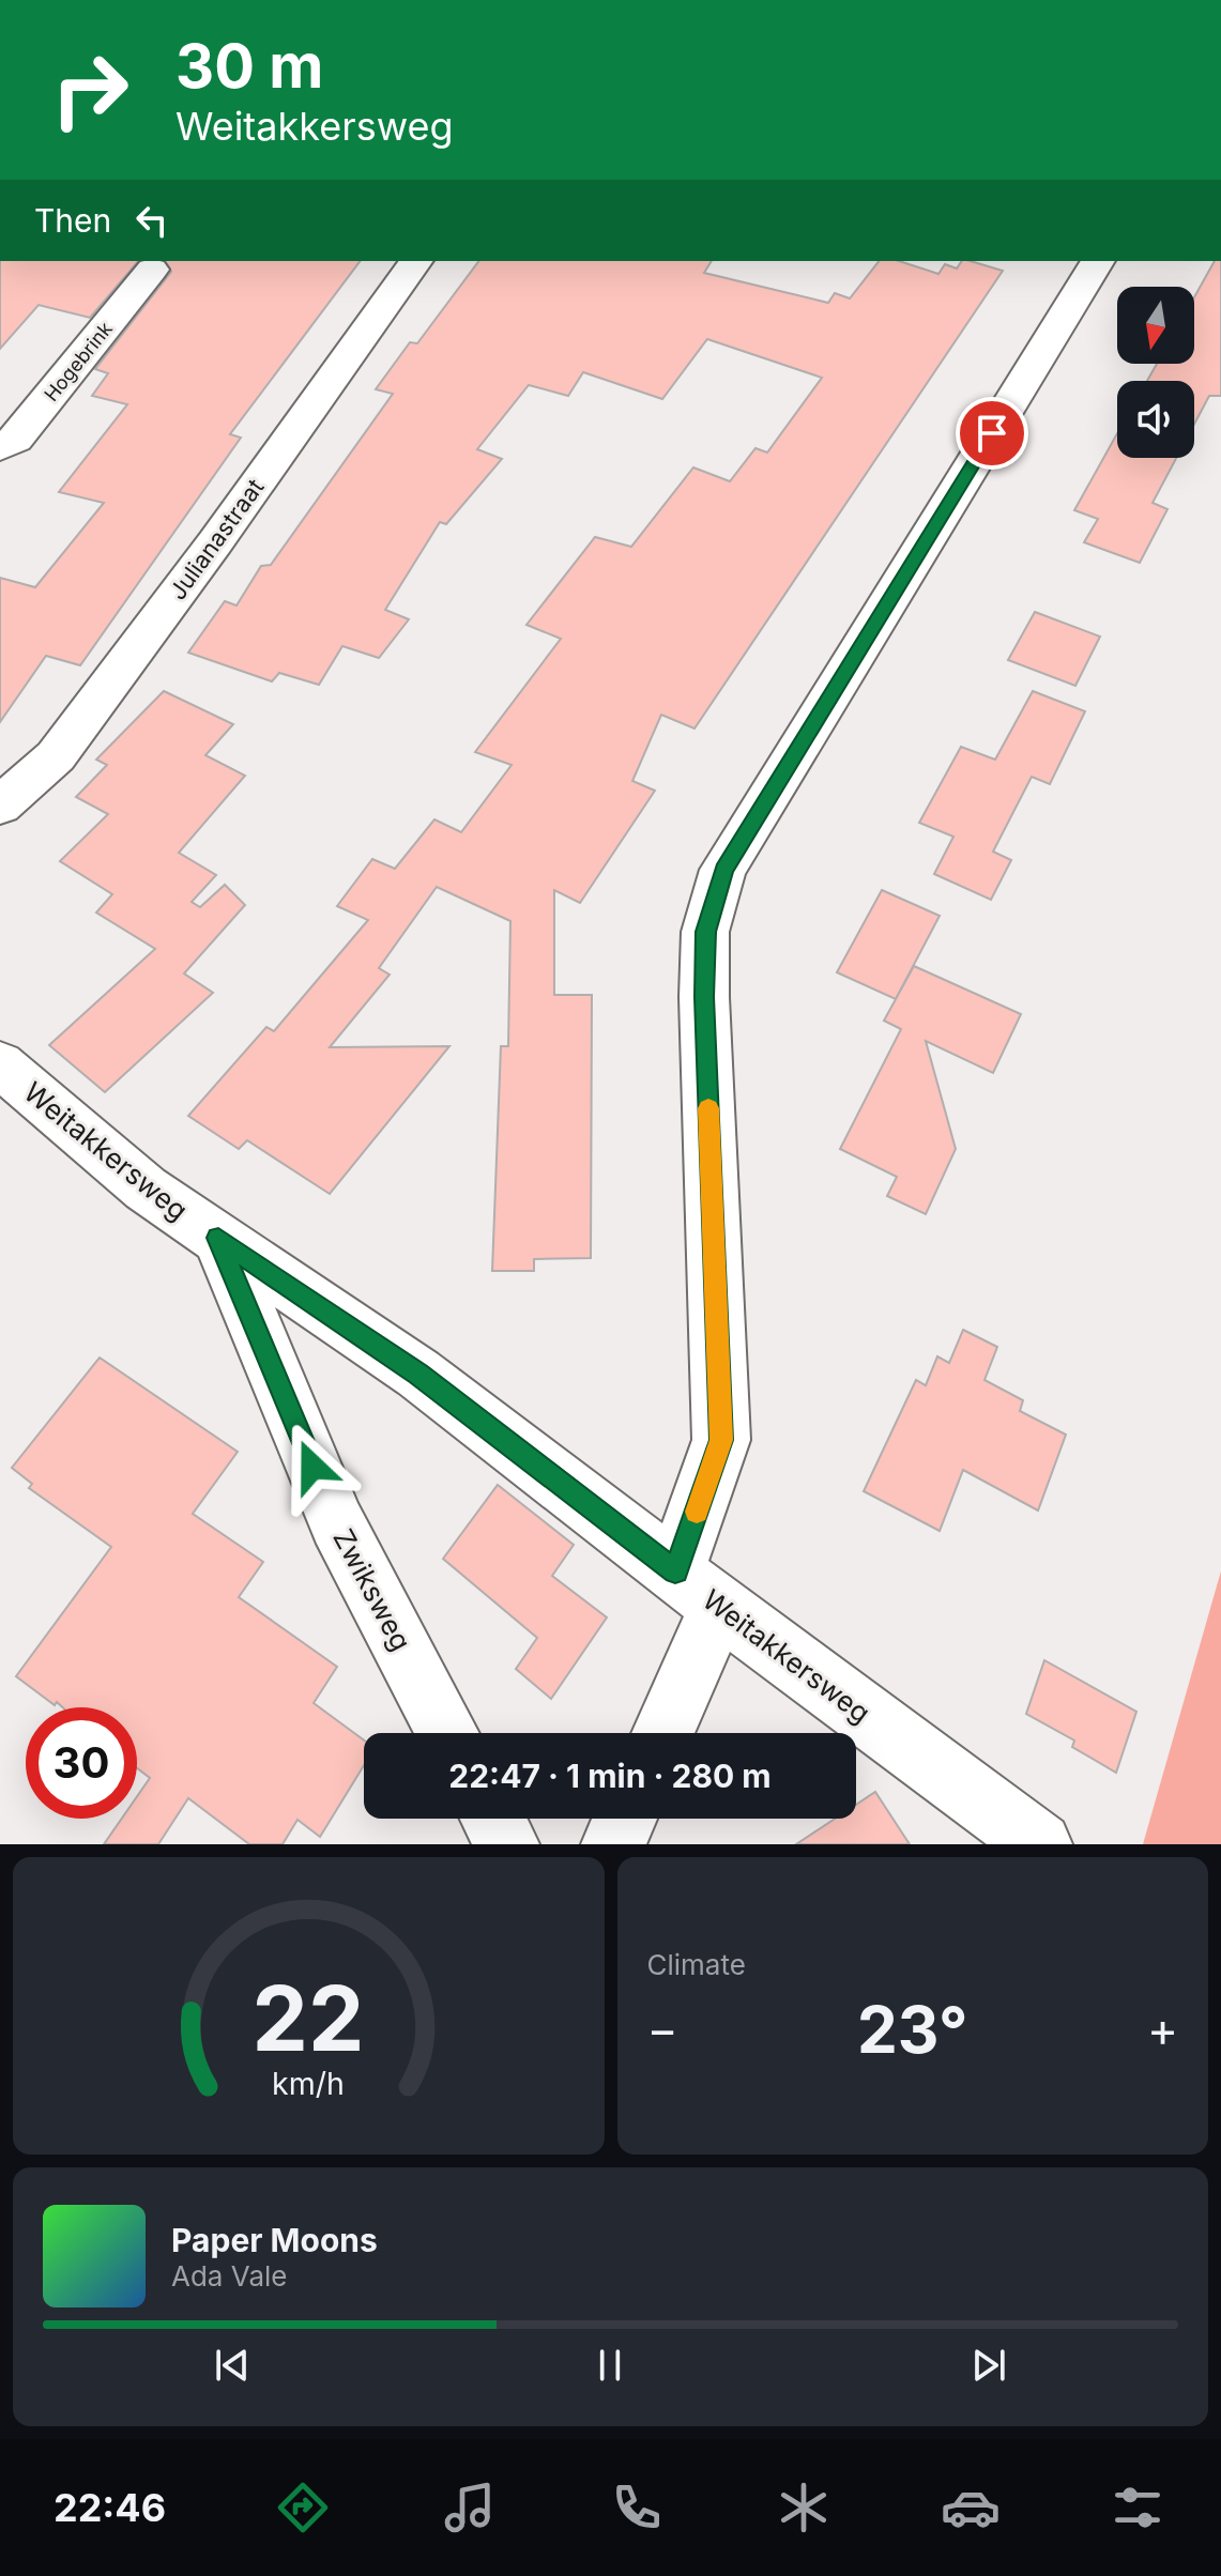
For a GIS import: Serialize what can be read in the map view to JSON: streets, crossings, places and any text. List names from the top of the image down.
{
  "streets": {
    "street": [
      "Hogebrink",
      "Julianastraat",
      "Weitakkersweg",
      "Zwiksweg"
    ]
  },
  "crossings": [
    ["Weitakkersweg", "Zwiksweg"]
  ],
  "north": "bottom",
  "page": {
    "turn": ["30 m", "Weitakkersweg"],
    "then": "Then",
    "limit": "30",
    "trip": "22:47 · 1 min · 280 m",
    "tile": "Climate",
    "heat": ["−", "23°", "+"],
    "song": ["Paper Moons", "Ada Vale"],
    "tabs": "22:46",
    "gauge": ["22", "km/h"]
  }
}
